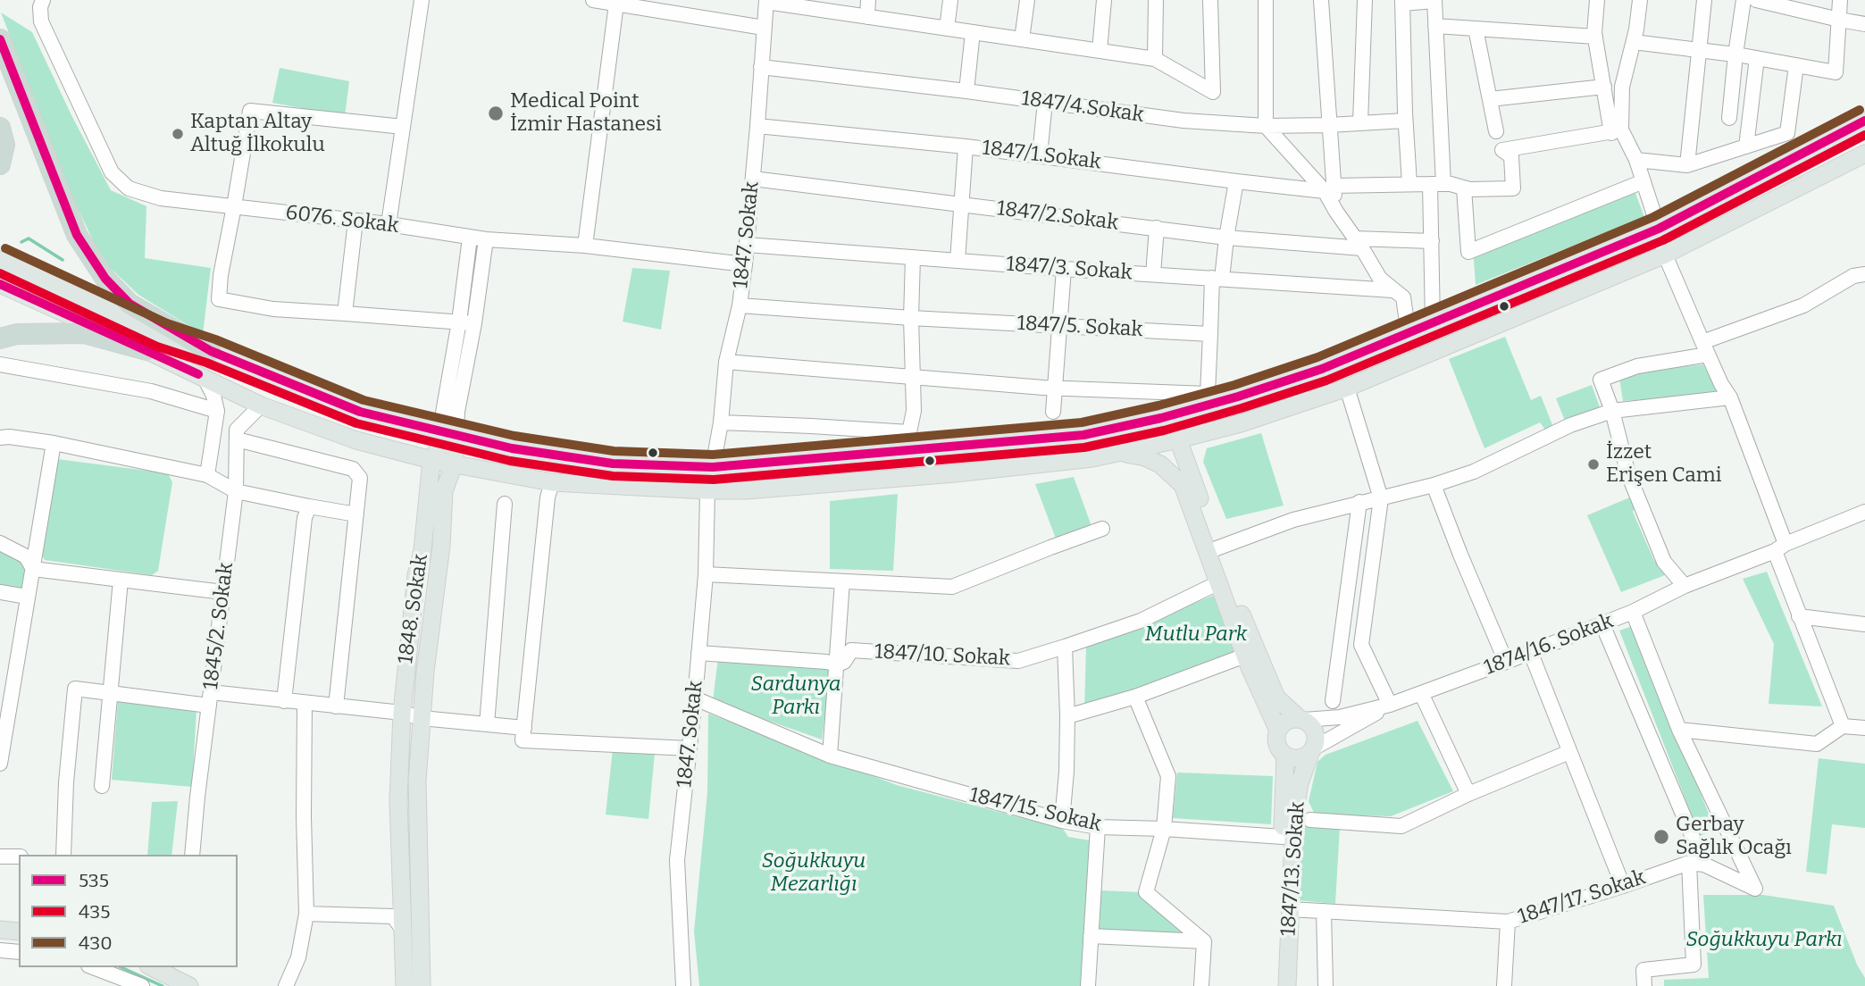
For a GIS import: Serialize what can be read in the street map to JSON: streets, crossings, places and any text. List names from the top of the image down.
{
  "streets": {
    "main road": ["1848. Sokak", "1847/13. Sokak"],
    "street": [
      "1847/4.Sokak",
      "1847/1.Sokak",
      "1847/2.Sokak",
      "6076. Sokak",
      "1847. Sokak",
      "1847/3. Sokak",
      "1847/5. Sokak",
      "1845/2. Sokak",
      "1874/16. Sokak",
      "1847/10. Sokak",
      "1847/15. Sokak",
      "1847/17. Sokak"
    ]
  },
  "crossings": [
    ["1847/4.Sokak", "1847. Sokak"],
    ["1847/1.Sokak", "1847. Sokak"],
    ["1847/2.Sokak", "1847. Sokak"],
    ["6076. Sokak", "1847. Sokak"],
    ["6076. Sokak", "1848. Sokak"],
    ["1847. Sokak", "1847/3. Sokak"],
    ["1847. Sokak", "1847/5. Sokak"],
    ["1847. Sokak", "1847/15. Sokak"],
    ["1874/16. Sokak", "1847/13. Sokak"],
    ["1847/15. Sokak", "1847/13. Sokak"],
    ["1847/13. Sokak", "1847/17. Sokak"]
  ],
  "parks": [
    "Mutlu Park",
    "Sardunya Parkı",
    "Soğukkuyu Mezarlığı",
    "Soğukkuyu Parkı"
  ],
  "places": [
    "Medical Point İzmir Hastanesi",
    "Kaptan Altay Altuğ İlkokulu",
    "İzzet Erişen Cami",
    "Gerbay Sağlık Ocağı"
  ],
  "lines": ["transit line 535", "transit line 430", "transit line 435"],
  "legend": ["535", "435", "430"]
}
